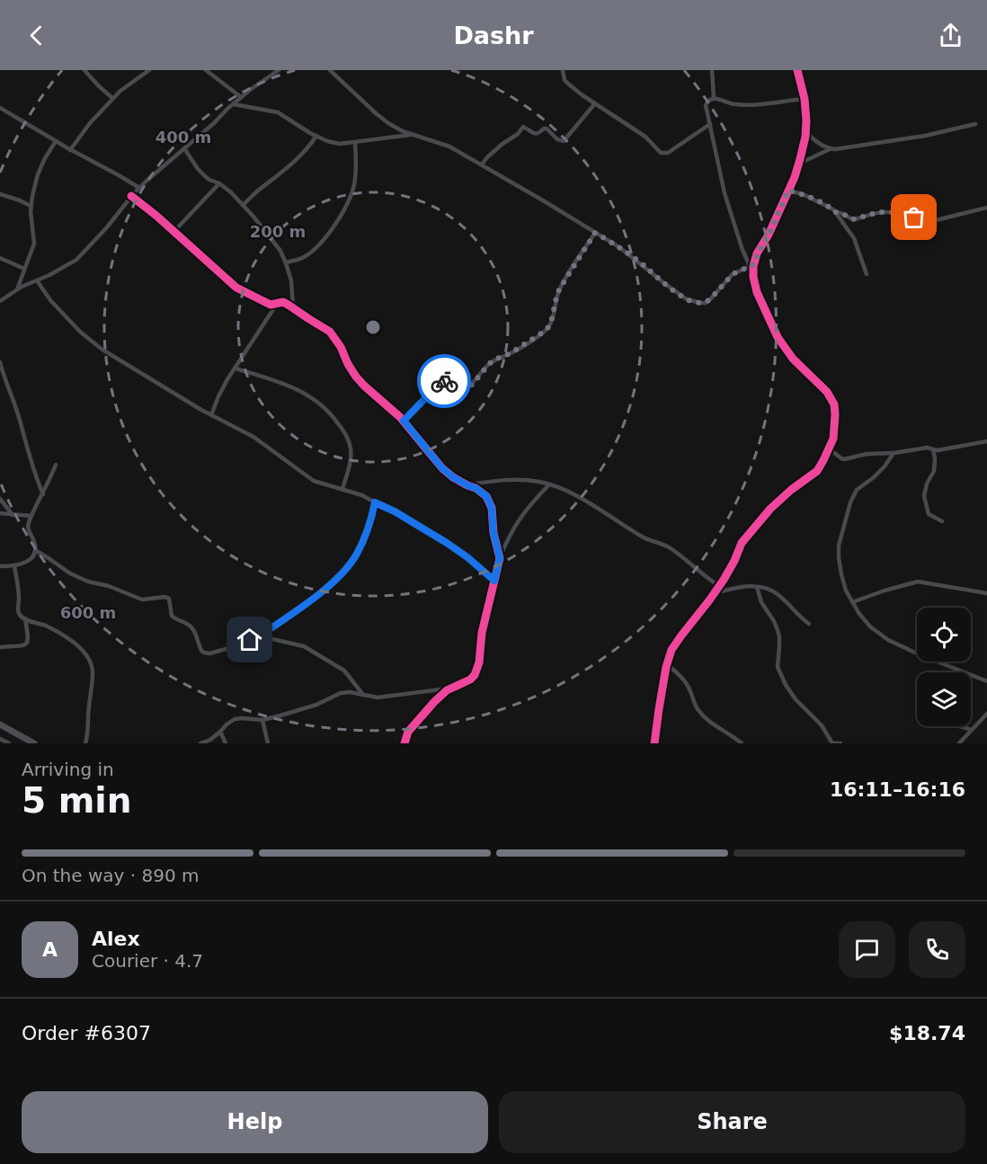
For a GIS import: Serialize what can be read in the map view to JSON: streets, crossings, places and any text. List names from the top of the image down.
{
  "page": {
    "header": "Dashr",
    "heading": ["5 min", "Arriving in", "16:11–16:16"],
    "panel": [
      "Alex",
      "Courier · 4.7",
      "Order #6307",
      "$18.74"
    ],
    "bar": "On the way · 890 m",
    "round": "A",
    "buttons": ["Help", "Share"]
  },
  "rings": ["400 m", "200 m", "600 m"]
}
